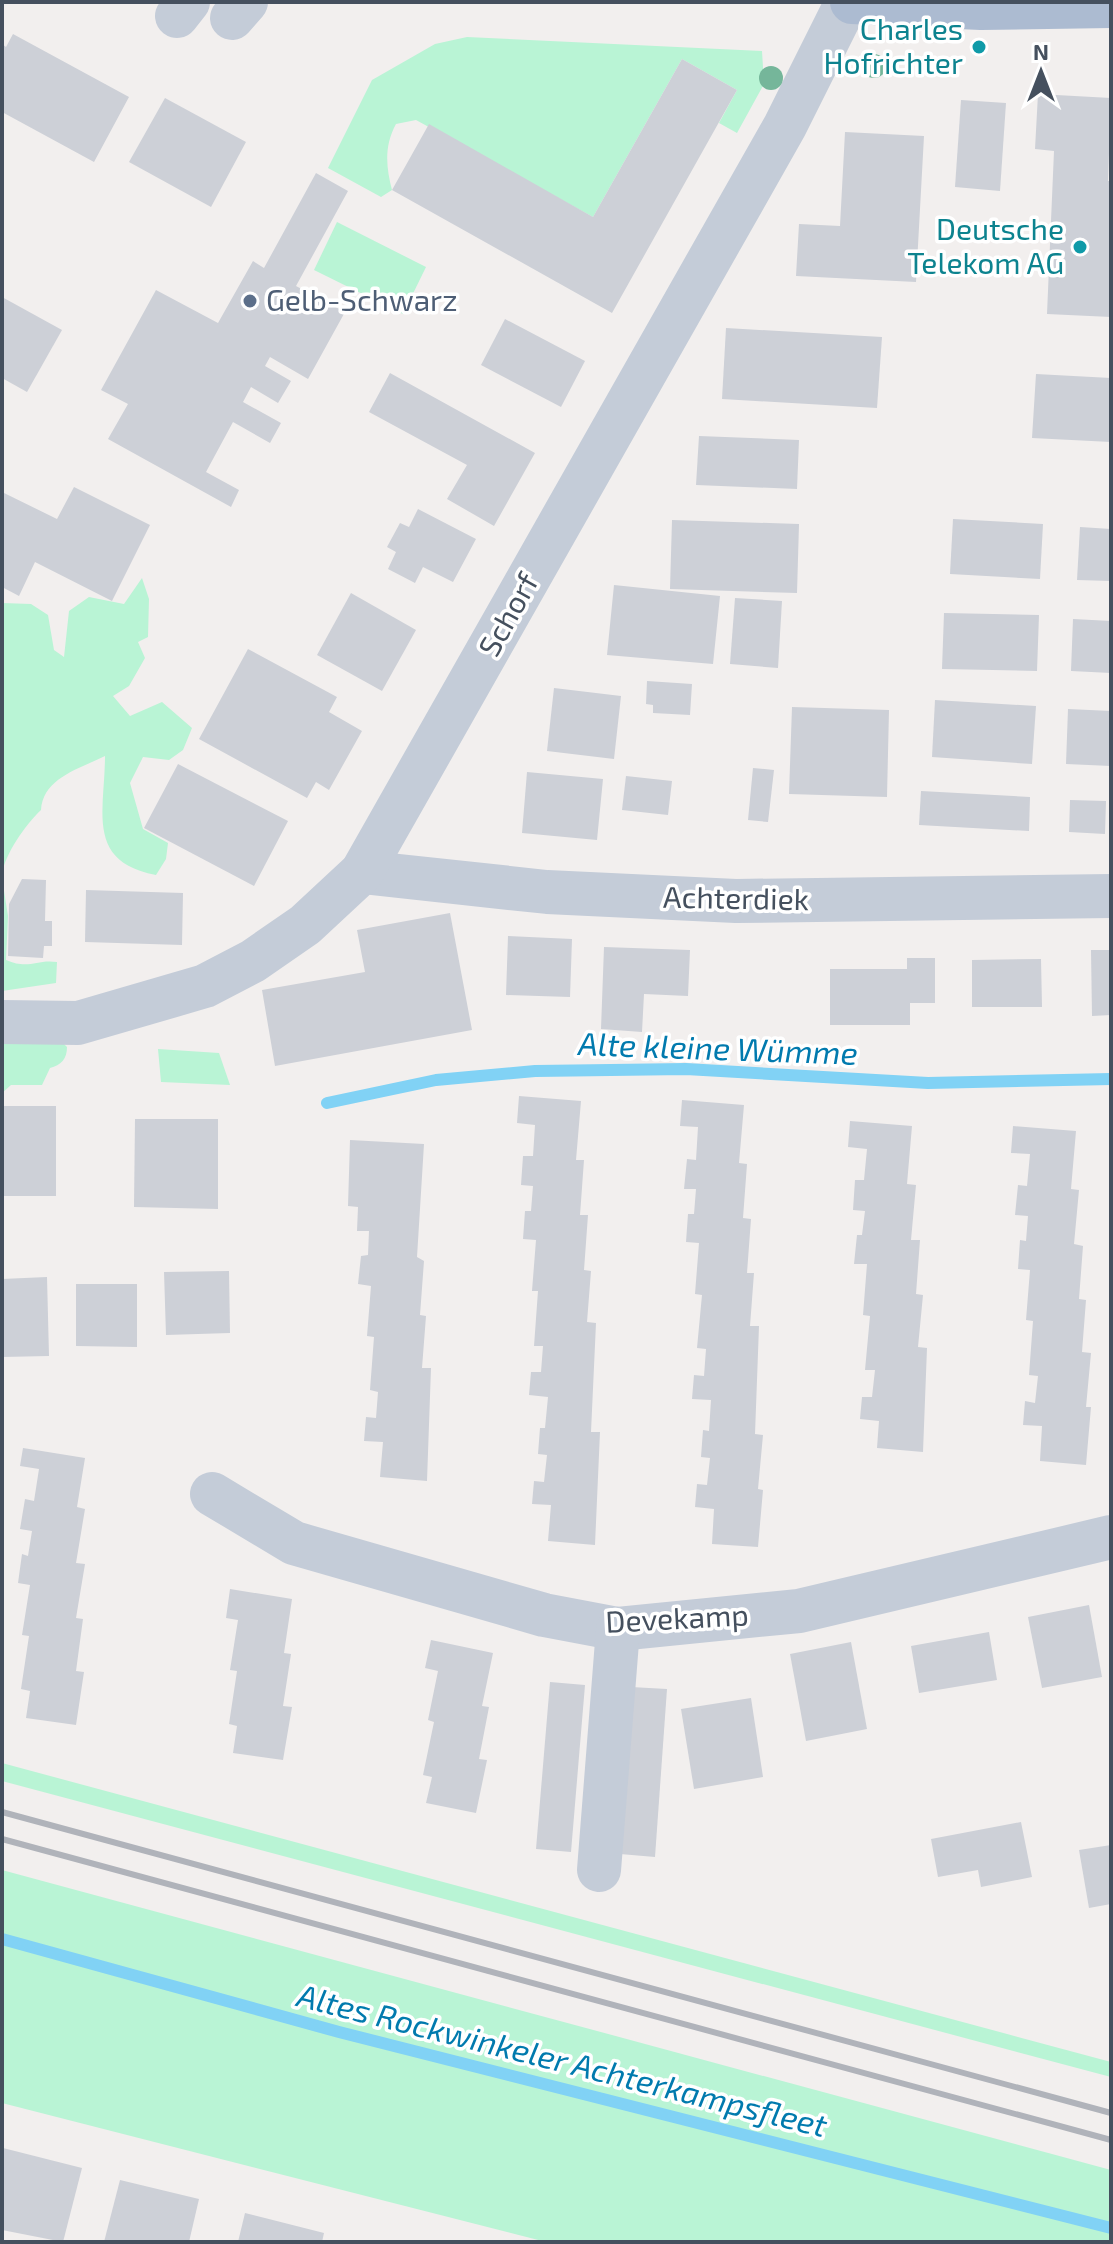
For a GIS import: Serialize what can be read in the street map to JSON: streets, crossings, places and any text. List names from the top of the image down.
{
  "streets": {
    "street": ["Schorf", "Achterdiek", "Devekamp"]
  },
  "crossings": [
    ["Schorf", "Achterdiek"]
  ],
  "water": ["Alte kleine Wümme", "Altes Rockwinkeler Achterkampsfleet"],
  "places": ["Charles Hofrichter", "Deutsche Telekom AG", "Gelb-Schwarz"],
  "north": "top"
}
